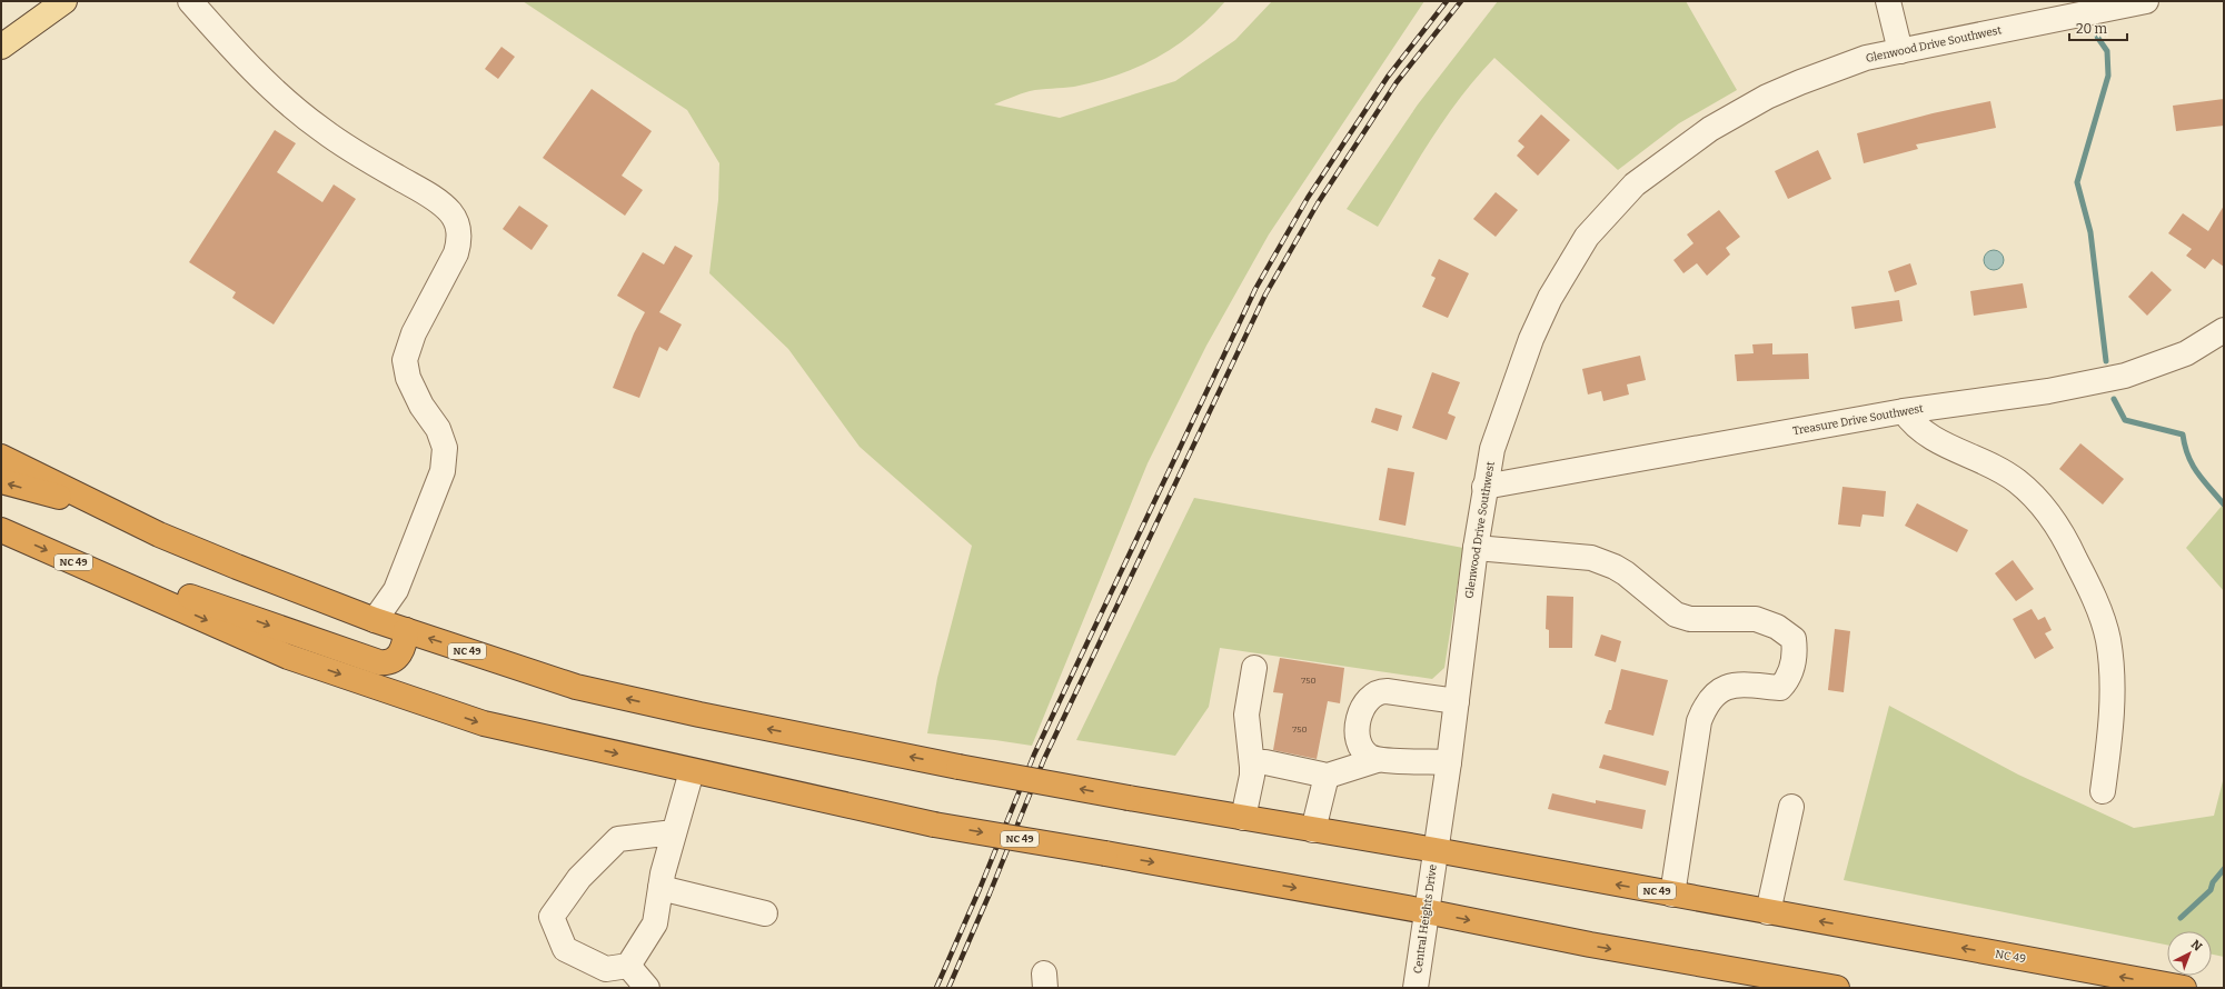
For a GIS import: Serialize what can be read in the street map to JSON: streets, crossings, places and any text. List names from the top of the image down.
{
  "streets": {
    "highway": ["NC 49"],
    "street": ["Glenwood Drive Southwest", "Treasure Drive Southwest", "Central Heights Drive"]
  },
  "crossings": [
    ["Glenwood Drive Southwest", "Treasure Drive Southwest"],
    ["Glenwood Drive Southwest", "NC 49"],
    ["Glenwood Drive Southwest", "Central Heights Drive"],
    ["NC 49", "Central Heights Drive"]
  ],
  "house_numbers": ["750", "750"],
  "scale_bar": "20 m",
  "north": "top right"
}
